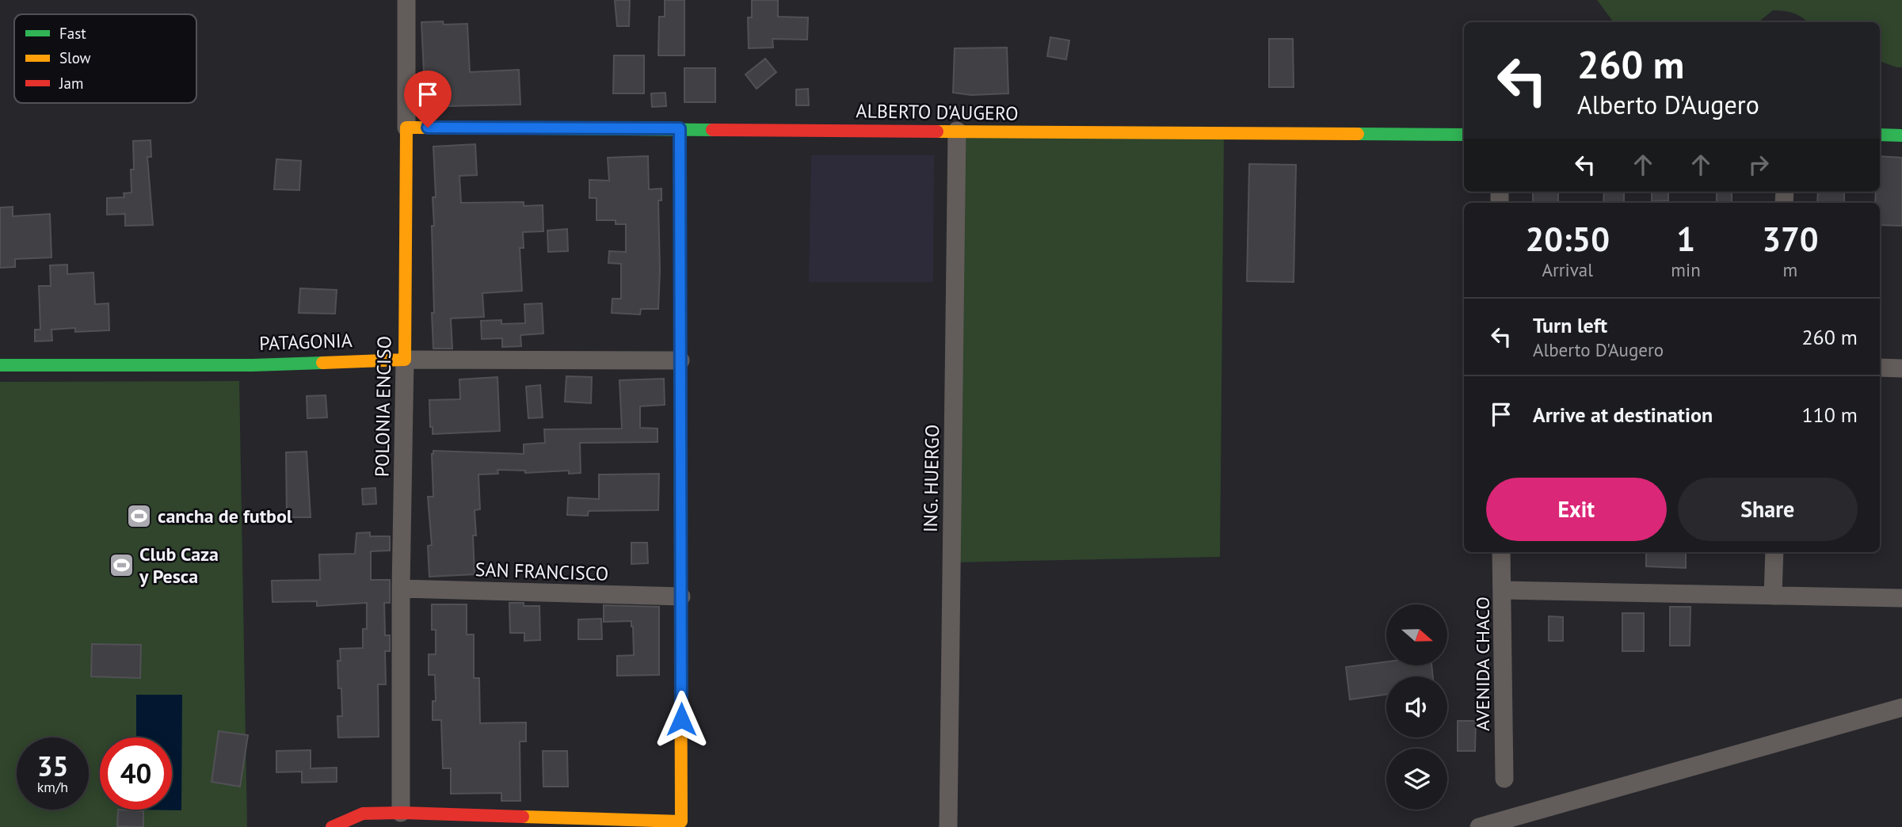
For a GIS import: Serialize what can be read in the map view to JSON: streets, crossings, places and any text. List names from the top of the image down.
{
  "streets": {
    "main road": ["ALBERTO D'AUGERO", "PATAGONIA", "POLONIA ENCISO"],
    "street": ["ING. HUERGO", "SAN FRANCISCO", "AVENIDA CHACO"]
  },
  "crossings": [
    ["ALBERTO D'AUGERO", "POLONIA ENCISO"],
    ["ALBERTO D'AUGERO", "ING. HUERGO"],
    ["PATAGONIA", "POLONIA ENCISO"],
    ["POLONIA ENCISO", "SAN FRANCISCO"]
  ],
  "places": {
    "sports": ["cancha de futbol", "Club Caza y Pesca"]
  },
  "legend": ["Fast", "Slow", "Jam"],
  "north": "right",
  "page": {
    "turn": ["260 m", "Alberto D'Augero"],
    "eta": [
      "20:50",
      "Arrival",
      "1",
      "min",
      "370",
      "m"
    ],
    "list": [
      {
        "name": "Turn left",
        "note": "Alberto D'Augero",
        "value": "260 m"
      },
      {
        "name": "Arrive at destination",
        "value": "110 m"
      }
    ],
    "buttons": ["Exit", "Share"],
    "speed": "35 km/h",
    "limit": "40"
  }
}
